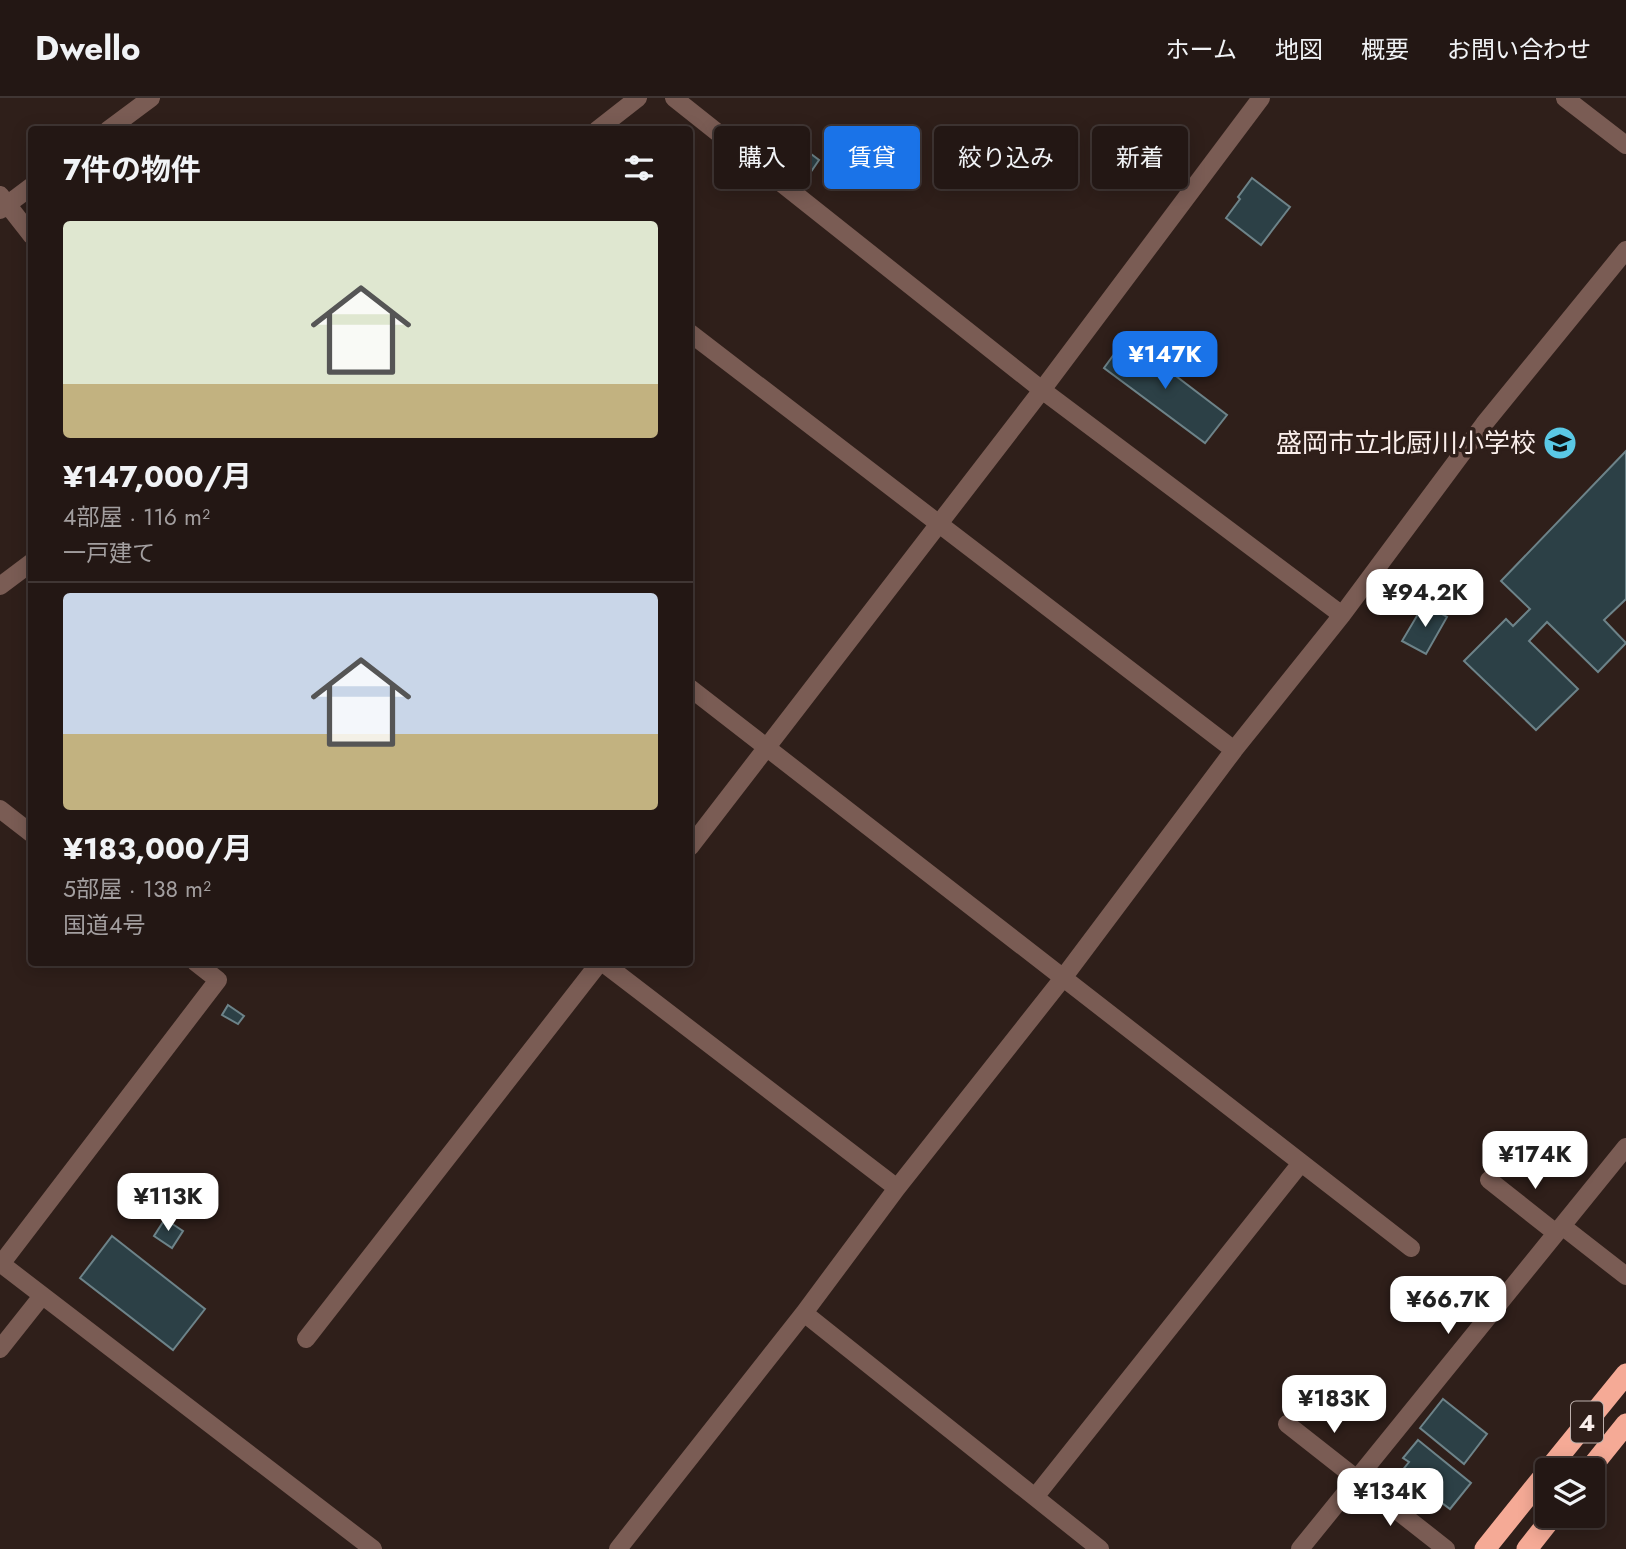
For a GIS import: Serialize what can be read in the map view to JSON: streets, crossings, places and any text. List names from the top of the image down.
{
  "streets": {
    "highway": ["4"]
  },
  "places": {
    "school or university": ["盛岡市立北厨川小学校"]
  },
  "page": {
    "header": "Dwello",
    "nav": [
      "ホーム",
      "地図",
      "概要",
      "お問い合わせ"
    ],
    "chip": [
      "購入",
      "賃貸",
      "絞り込み",
      "新着"
    ],
    "heading": "7件の物件",
    "list": [
      {
        "name": "¥147,000/月",
        "note": "4部屋 · 116 m² · 一戸建て"
      },
      {
        "name": "¥183,000/月",
        "note": "5部屋 · 138 m² · 国道4号"
      }
    ],
    "price": [
      "¥147K",
      "¥94.2K",
      "¥174K",
      "¥113K",
      "¥66.7K",
      "¥183K",
      "¥134K"
    ]
  }
}
